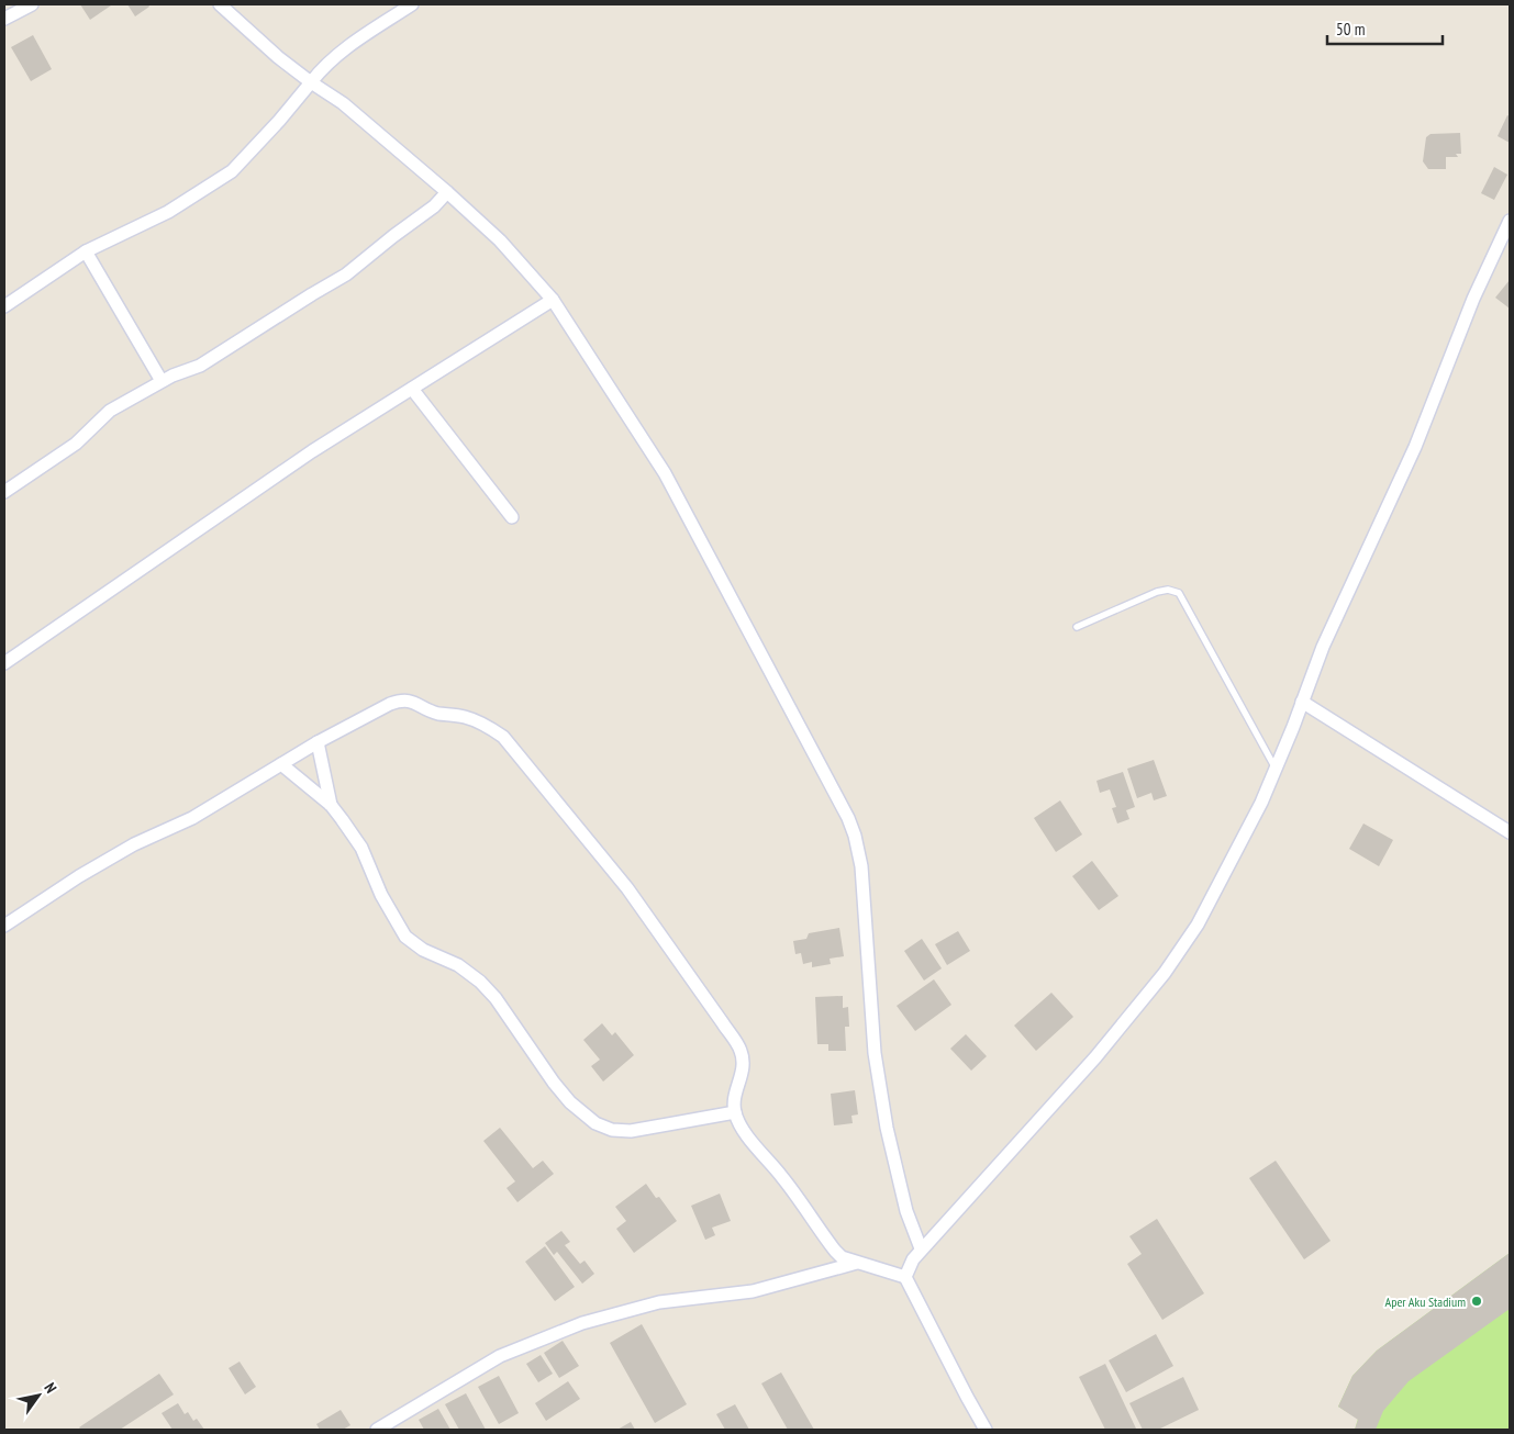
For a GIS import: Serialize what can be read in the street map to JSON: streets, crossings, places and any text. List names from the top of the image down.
{
  "places": ["Aper Aku Stadium"],
  "scale_bar": "50 m",
  "north": "top right"
}
